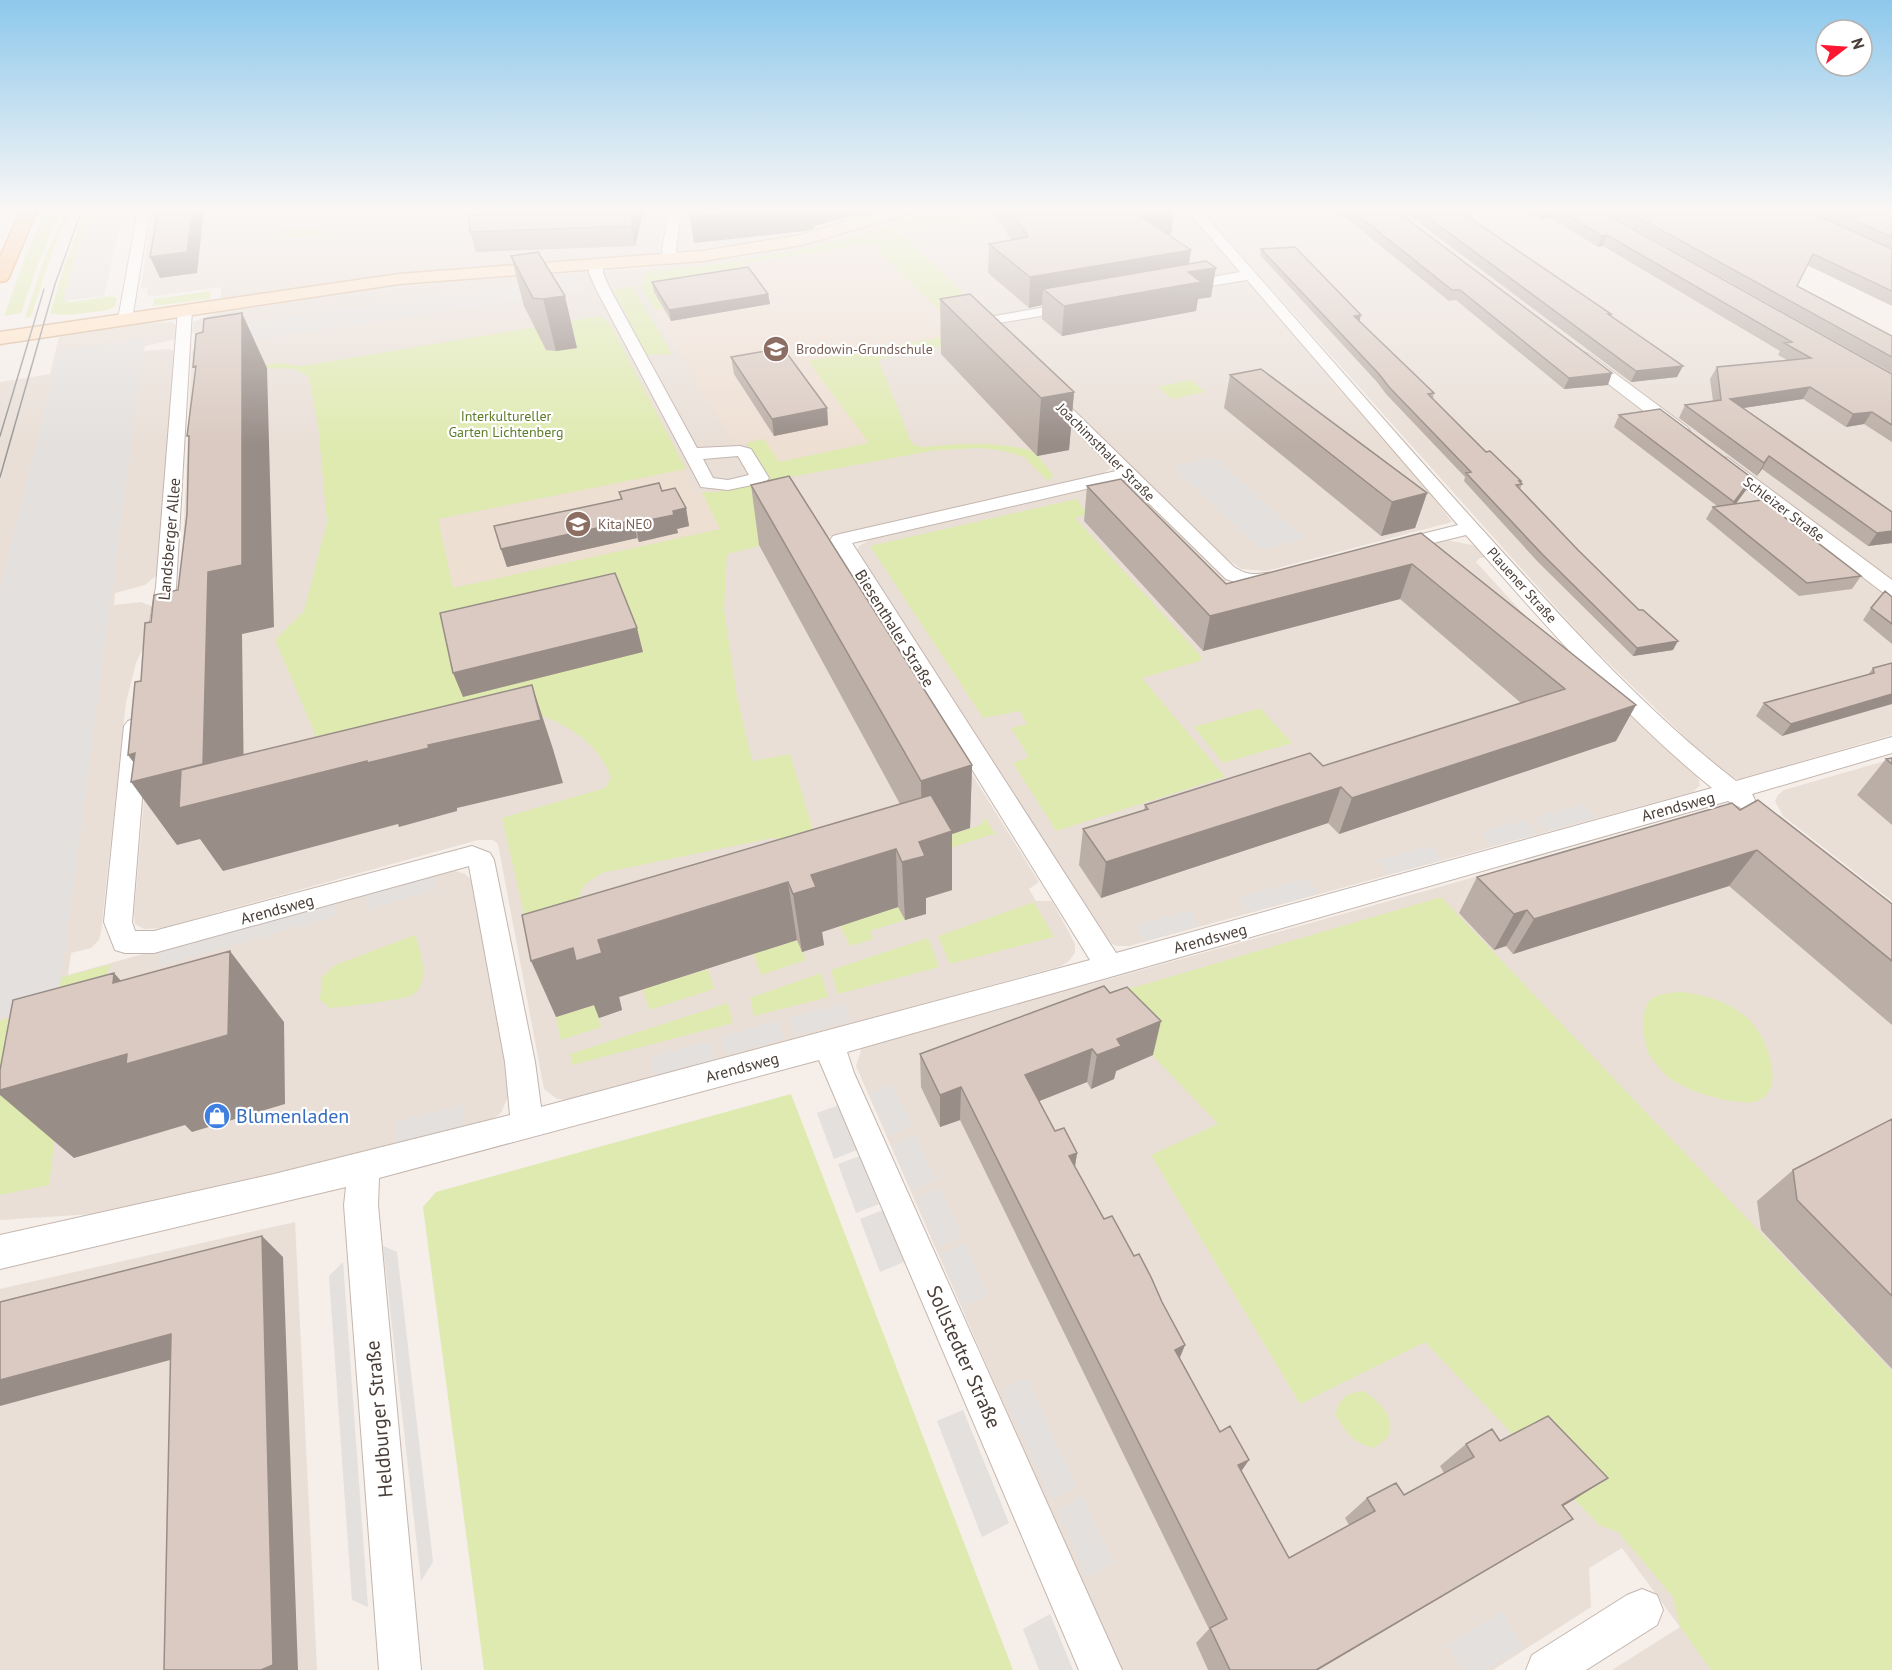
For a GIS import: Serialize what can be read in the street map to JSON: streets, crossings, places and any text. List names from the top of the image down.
{
  "streets": {
    "street": [
      "Joachimsthaler Straße",
      "Schleizer Straße",
      "Landsberger Allee",
      "Plauener Straße",
      "Biesenthaler Straße",
      "Arendsweg",
      "Sollstedter Straße",
      "Heldburger Straße"
    ]
  },
  "crossings": [
    ["Joachimsthaler Straße", "Biesenthaler Straße"],
    ["Plauener Straße", "Arendsweg"],
    ["Biesenthaler Straße", "Arendsweg"],
    ["Arendsweg", "Sollstedter Straße"],
    ["Arendsweg", "Heldburger Straße"]
  ],
  "parks": ["Interkultureller Garten Lichtenberg"],
  "places": {
    "school or university": ["Brodowin-Grundschule", "Kita NEO"],
    "shop": ["Blumenladen"]
  },
  "north": "right"
}
